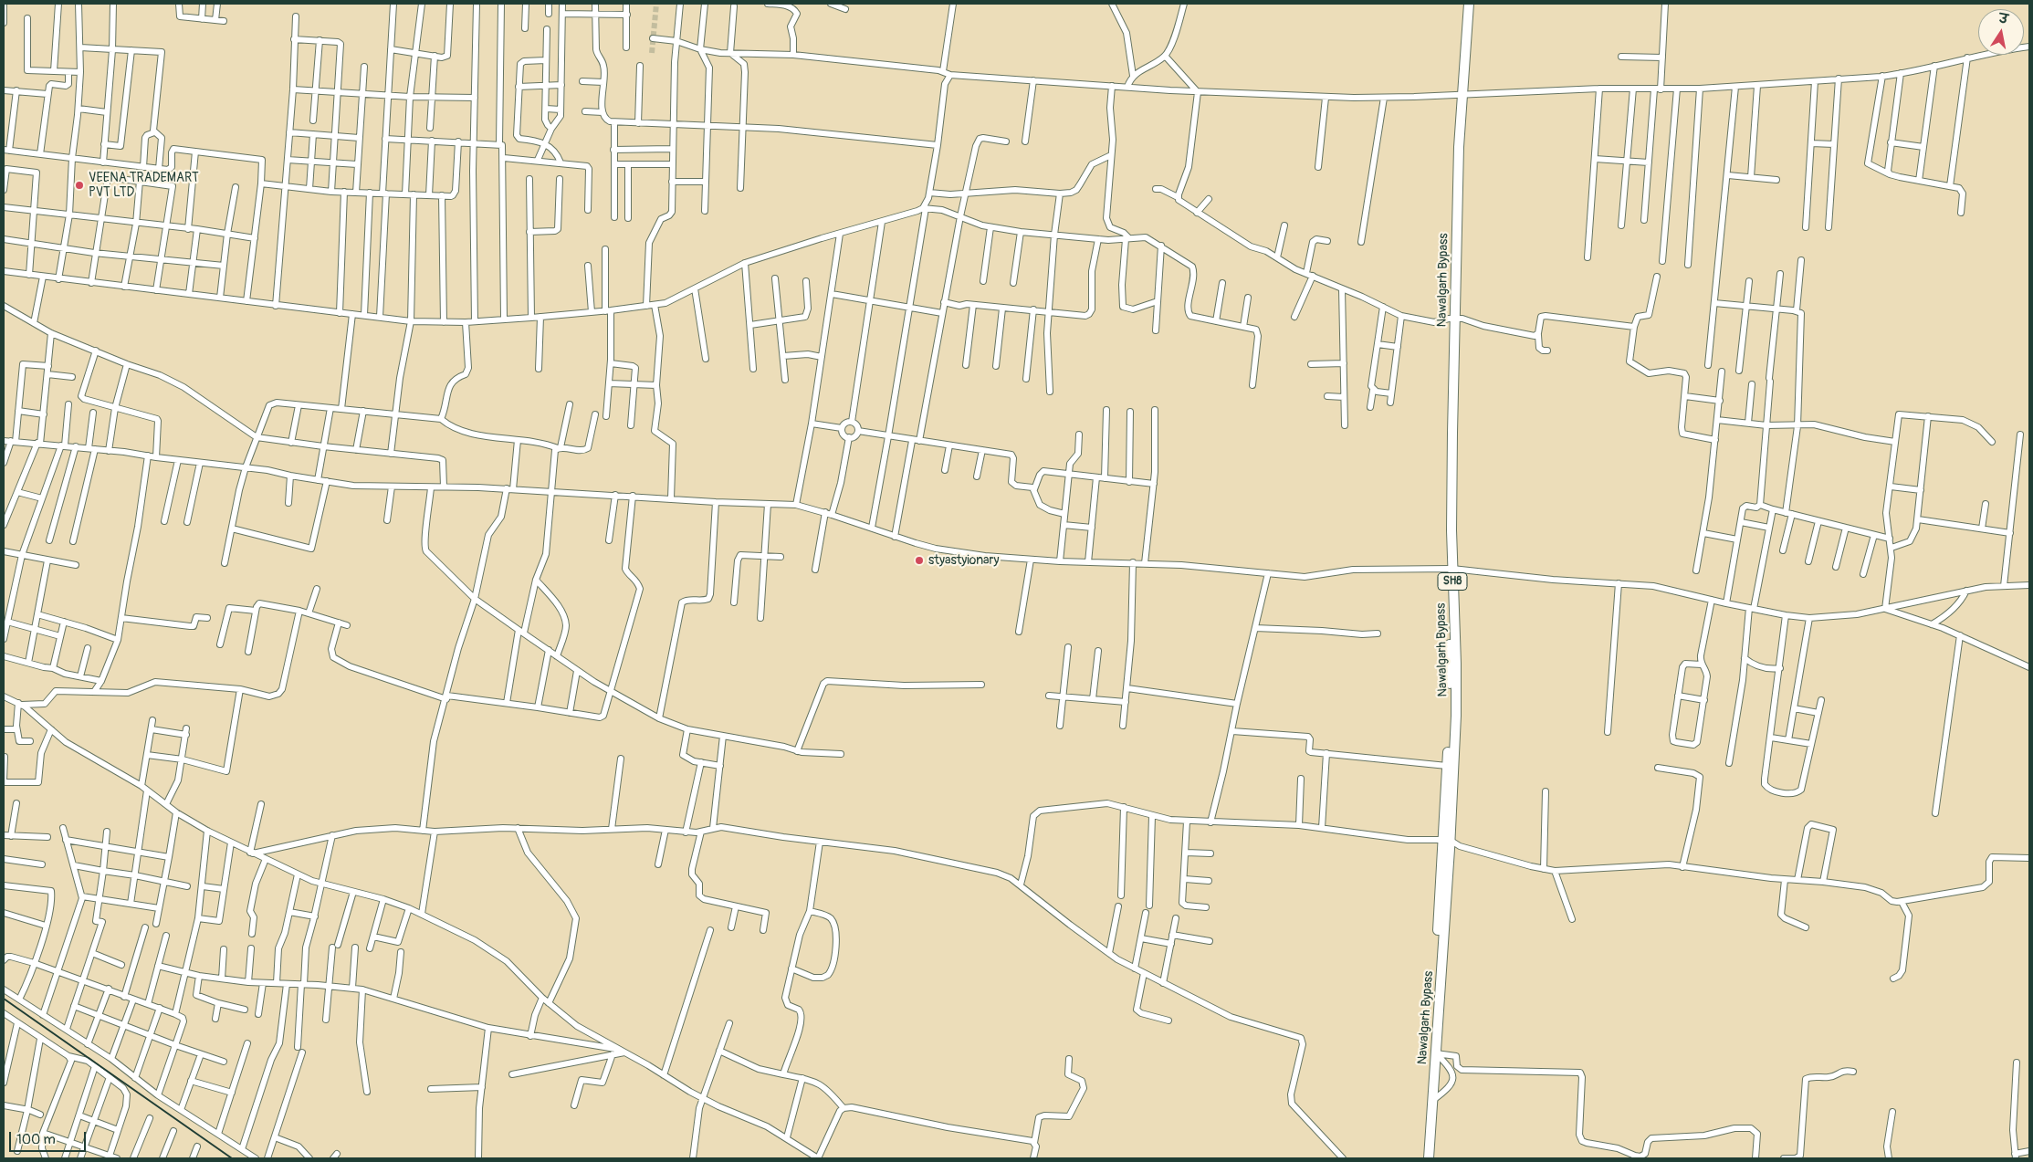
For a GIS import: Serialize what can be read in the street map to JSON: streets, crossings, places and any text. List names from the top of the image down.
{
  "streets": {
    "main road": ["Nawalgarh Bypass", "SH8"]
  },
  "places": ["VEENA TRADEMART PVT LTD", "styastyionary"],
  "scale_bar": "100 m",
  "north": "top"
}
